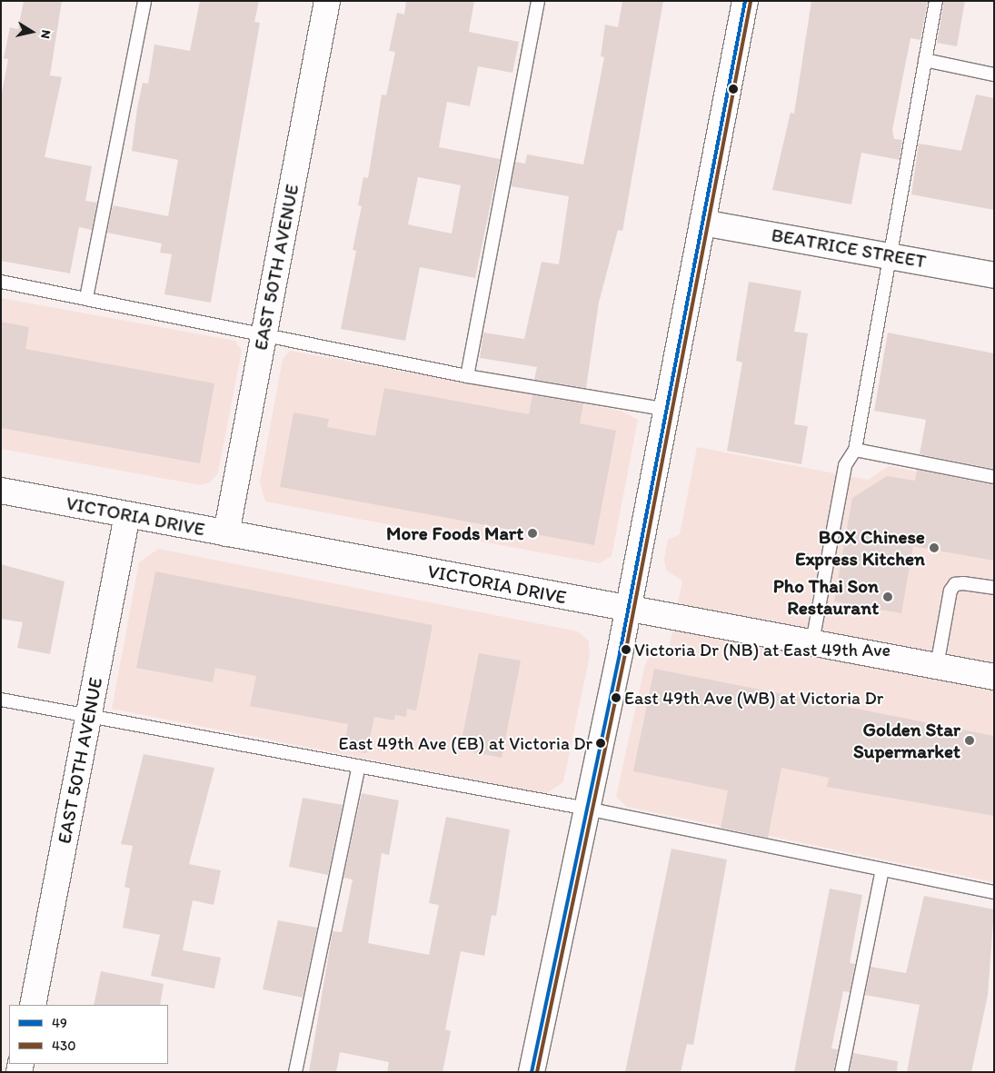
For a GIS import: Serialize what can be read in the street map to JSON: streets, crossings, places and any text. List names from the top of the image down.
{
  "streets": {
    "street": ["BEATRICE STREET", "EAST 50TH AVENUE", "VICTORIA DRIVE"]
  },
  "crossings": [
    ["EAST 50TH AVENUE", "VICTORIA DRIVE"]
  ],
  "places": [
    "More Foods Mart",
    "BOX Chinese Express Kitchen",
    "Pho Thai Son Restaurant",
    "Victoria Dr (NB) at East 49th Ave",
    "East 49th Ave (WB) at Victoria Dr",
    "Golden Star Supermarket",
    "East 49th Ave (EB) at Victoria Dr"
  ],
  "lines": ["transit line 49", "transit line 430"],
  "legend": ["49", "430"],
  "north": "right"
}
